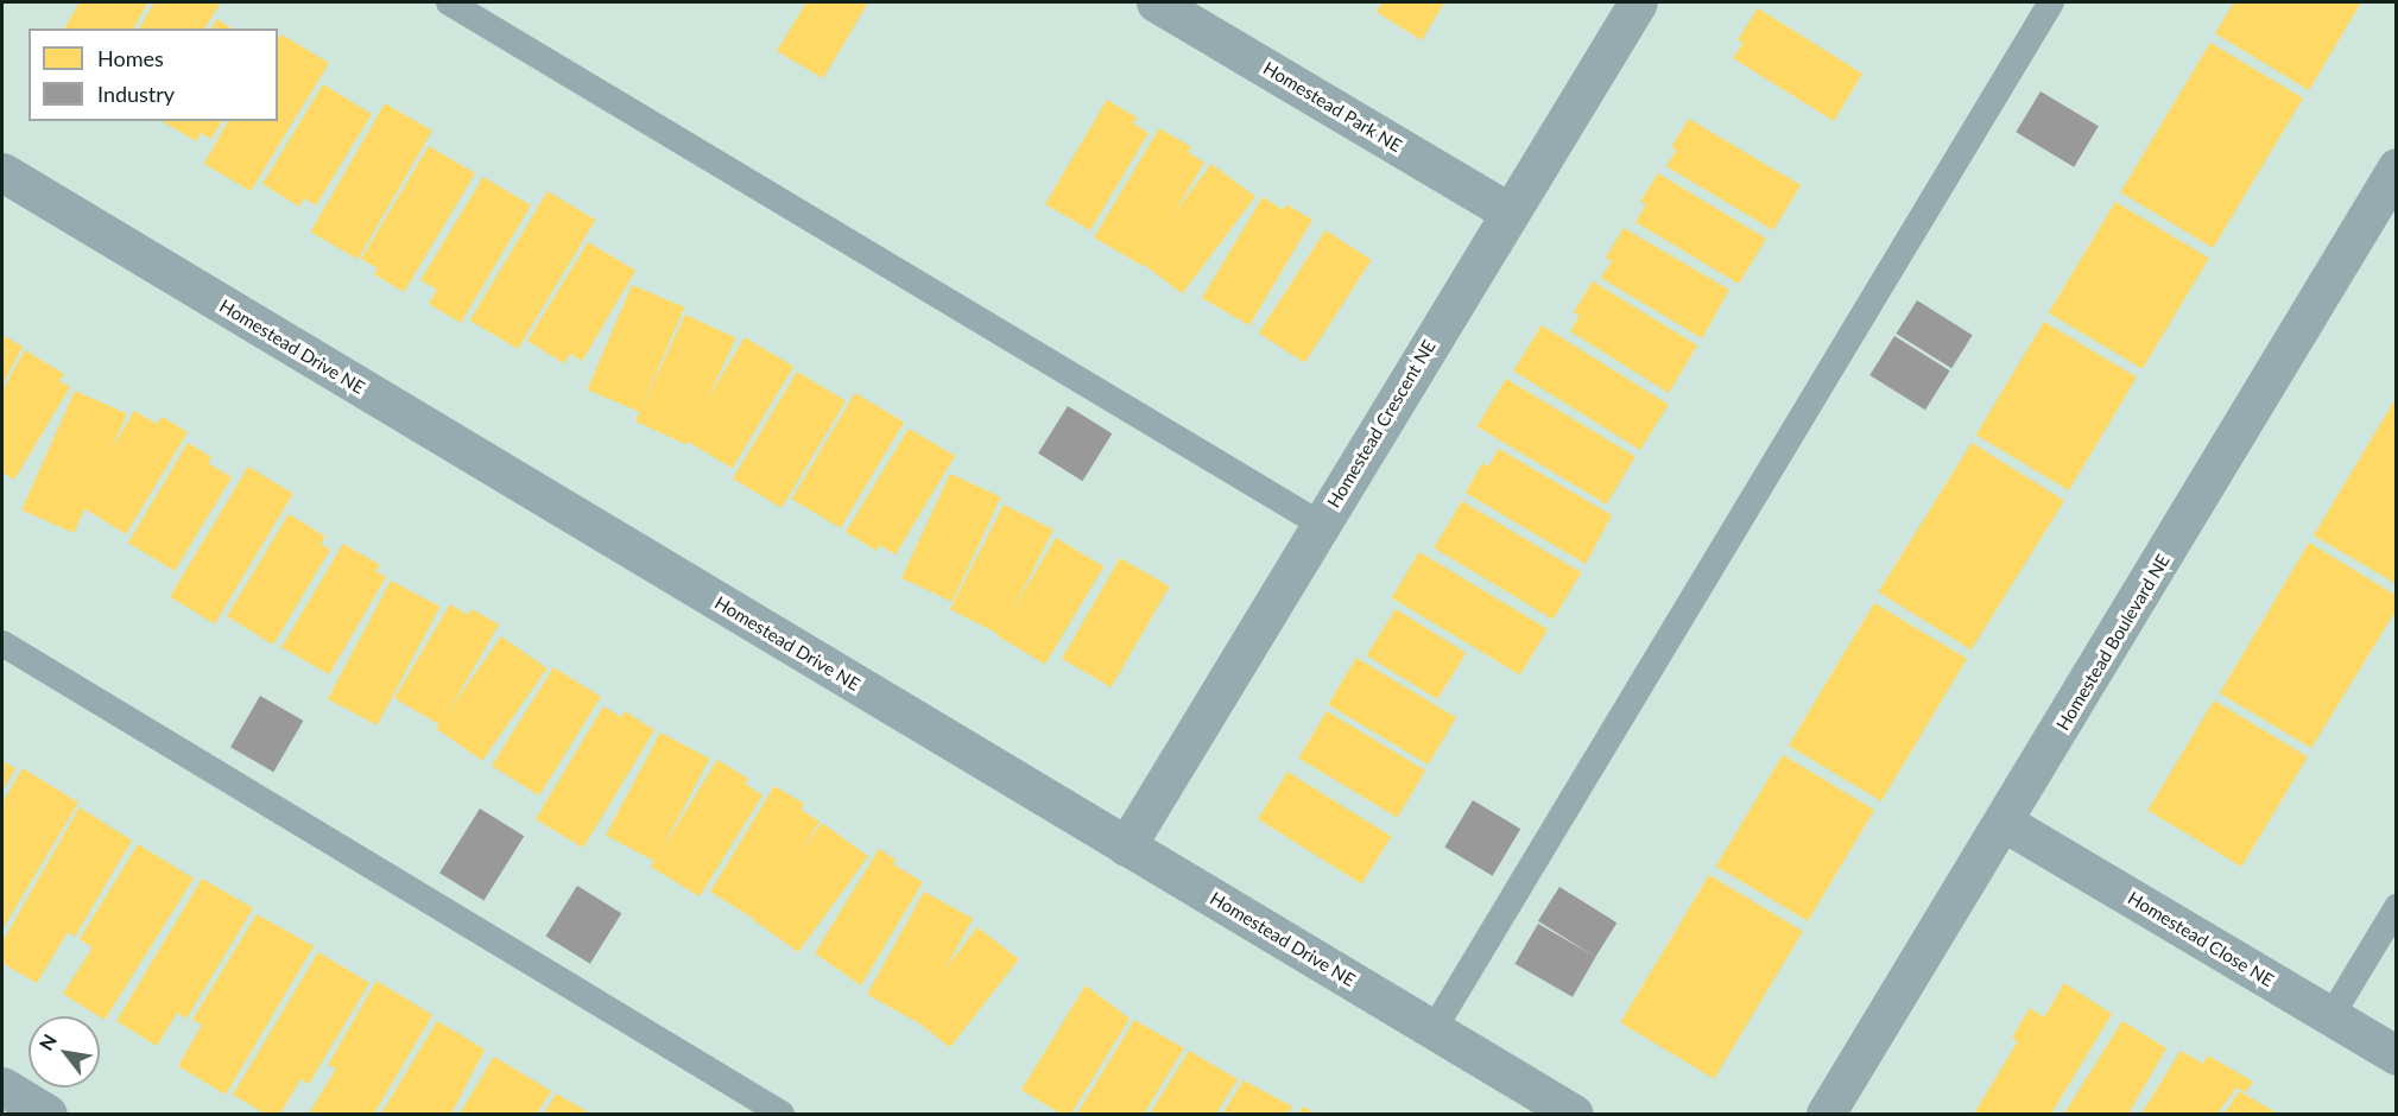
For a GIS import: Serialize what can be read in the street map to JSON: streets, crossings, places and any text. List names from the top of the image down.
{
  "streets": {
    "street": [
      "Homestead Park NE",
      "Homestead Drive NE",
      "Homestead Crescent NE",
      "Homestead Boulevard NE",
      "Homestead Close NE"
    ]
  },
  "crossings": [
    ["Homestead Park NE", "Homestead Crescent NE"],
    ["Homestead Drive NE", "Homestead Crescent NE"],
    ["Homestead Boulevard NE", "Homestead Close NE"]
  ],
  "legend": ["Homes", "Industry"],
  "north": "top left"
}
